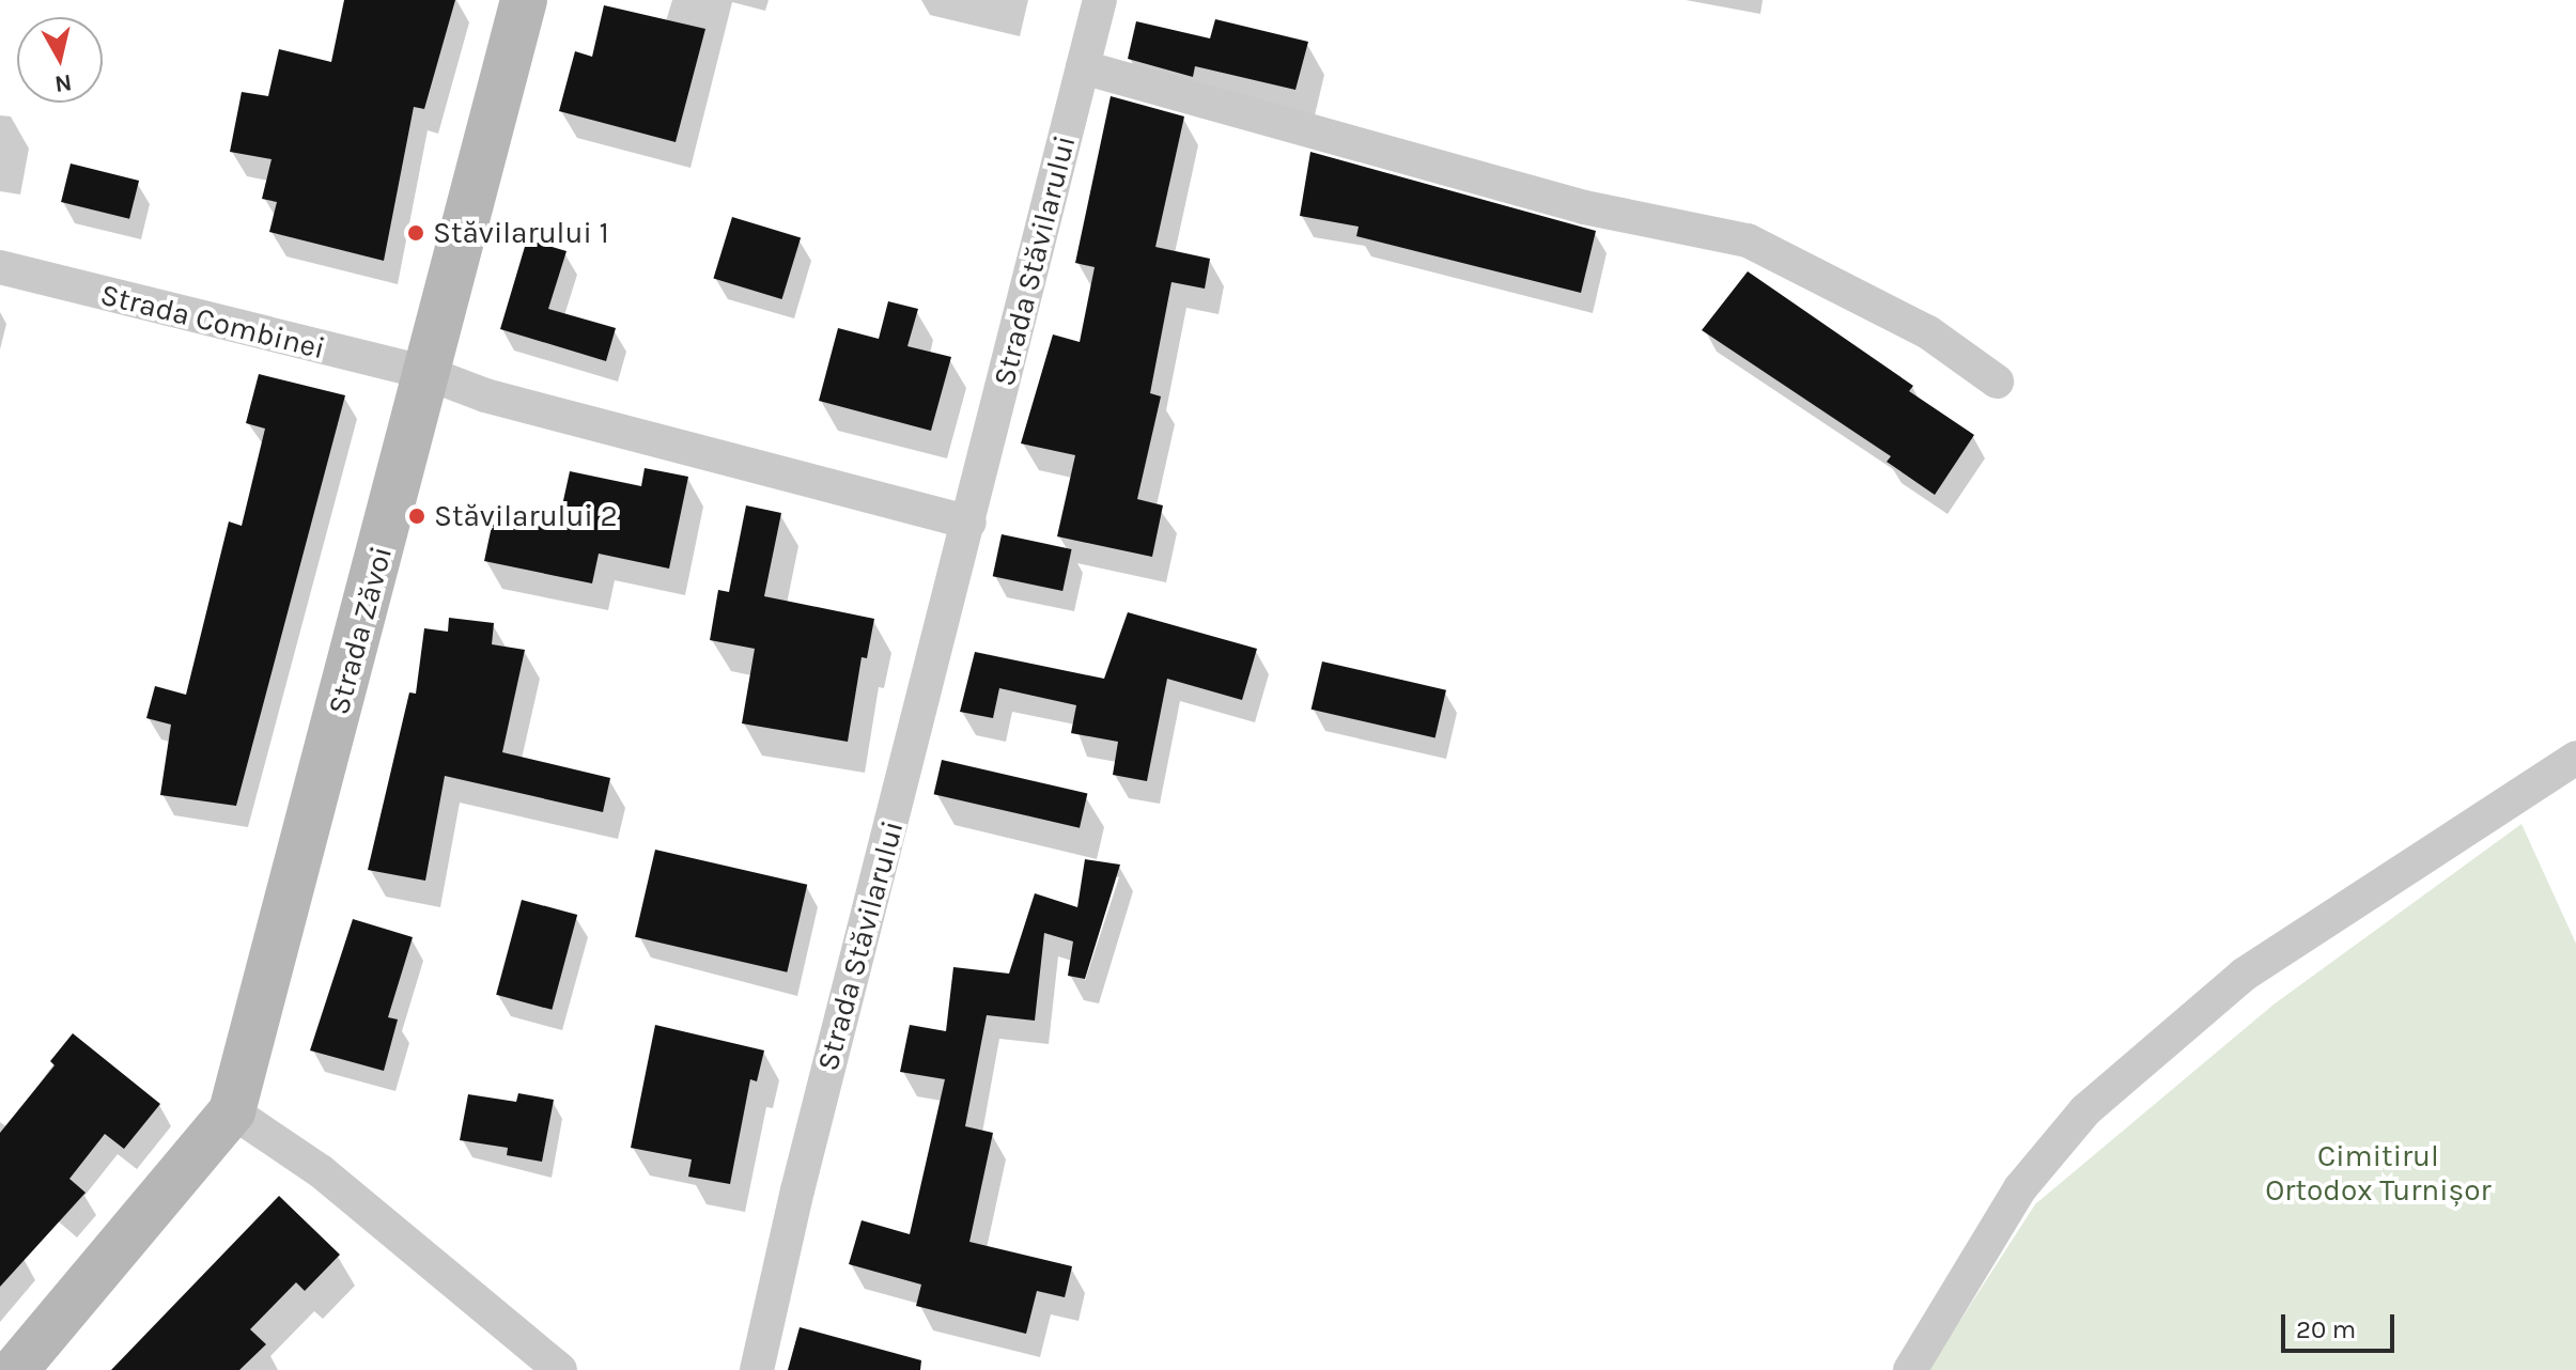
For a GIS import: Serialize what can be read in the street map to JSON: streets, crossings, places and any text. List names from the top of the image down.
{
  "streets": {
    "street": ["Strada Stăvilarului", "Strada Combinei", "Strada Zăvoi"]
  },
  "crossings": [
    ["Strada Combinei", "Strada Zăvoi"]
  ],
  "parks": ["Cimitirul Ortodox Turnișor"],
  "places": ["Stăvilarului 1", "Stăvilarului 2"],
  "scale_bar": "20 m",
  "north": "bottom"
}
